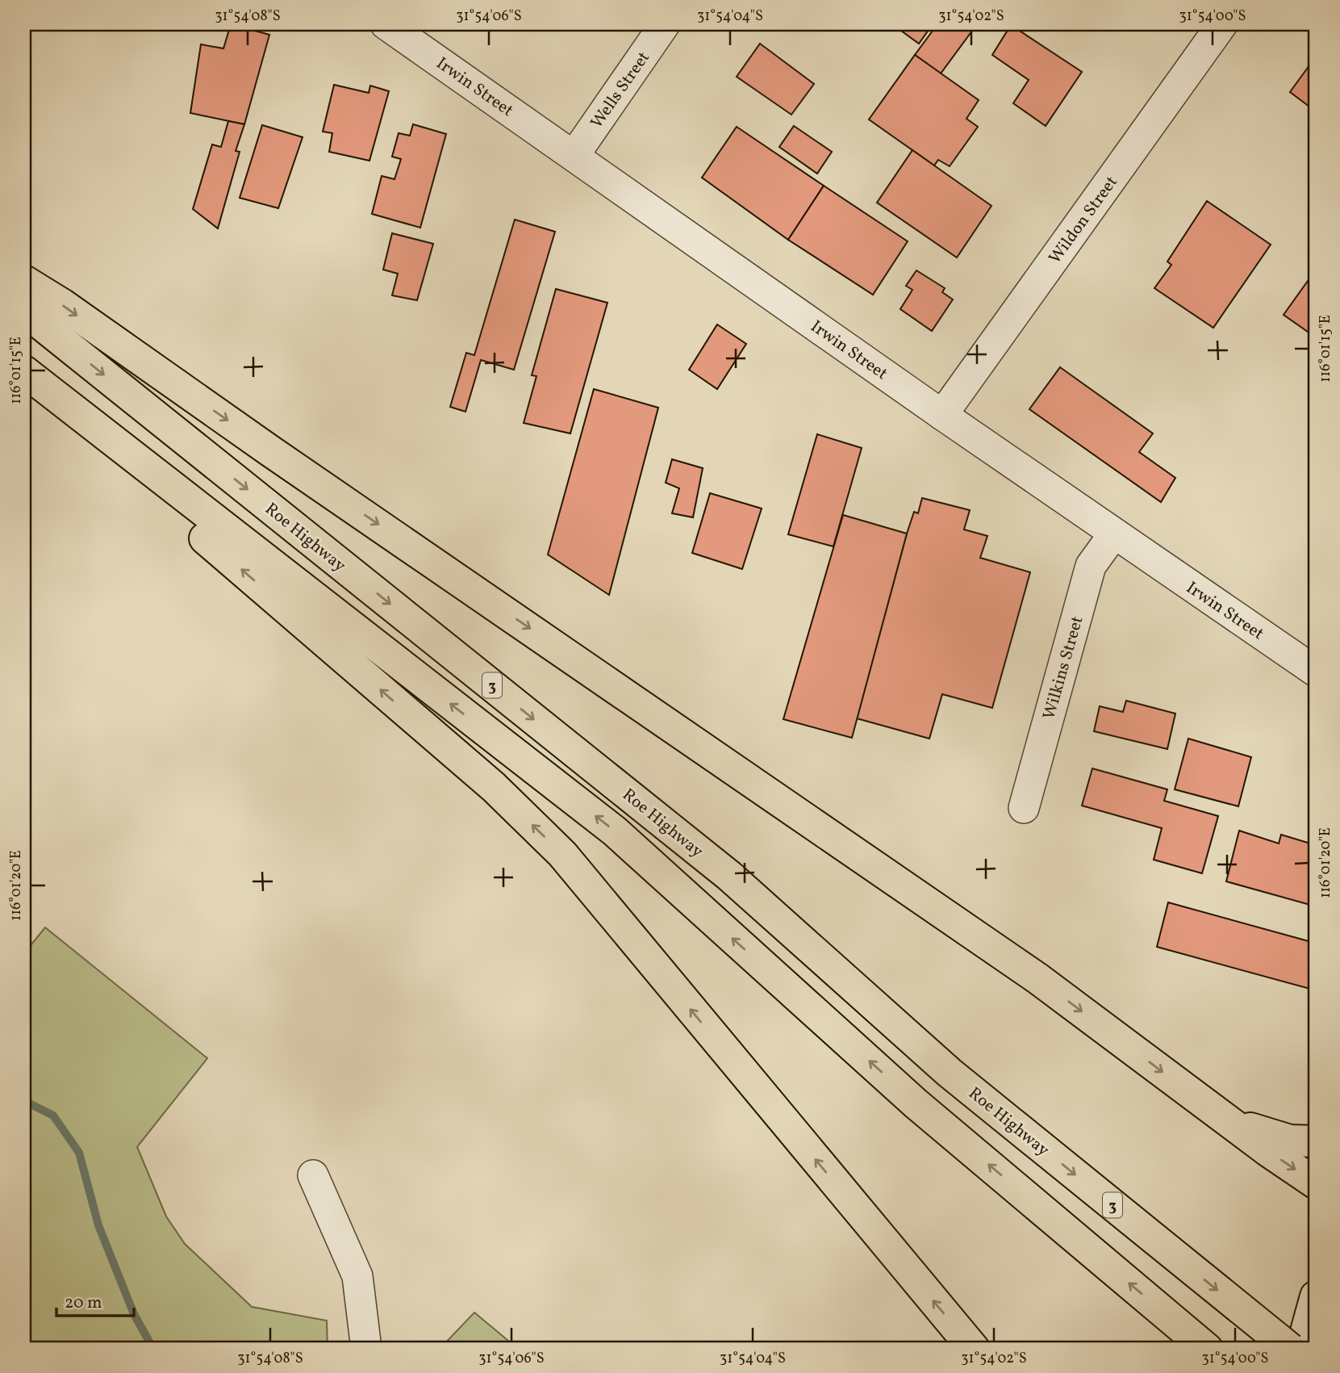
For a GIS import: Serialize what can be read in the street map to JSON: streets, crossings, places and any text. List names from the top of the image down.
{
  "streets": {
    "highway": ["Roe Highway", "3"],
    "street": [
      "Irwin Street",
      "Wells Street",
      "Wildon Street",
      "Wilkins Street"
    ]
  },
  "crossings": [
    ["Irwin Street", "Wells Street"],
    ["Irwin Street", "Wildon Street"],
    ["Irwin Street", "Wilkins Street"]
  ],
  "scale_bar": "20 m",
  "coordinates": [
    "31°54'08\"S",
    "31°54'06\"S",
    "31°54'04\"S",
    "31°54'02\"S",
    "31°54'00\"S",
    "116°01'15\"E",
    "116°01'20\"E"
  ]
}
